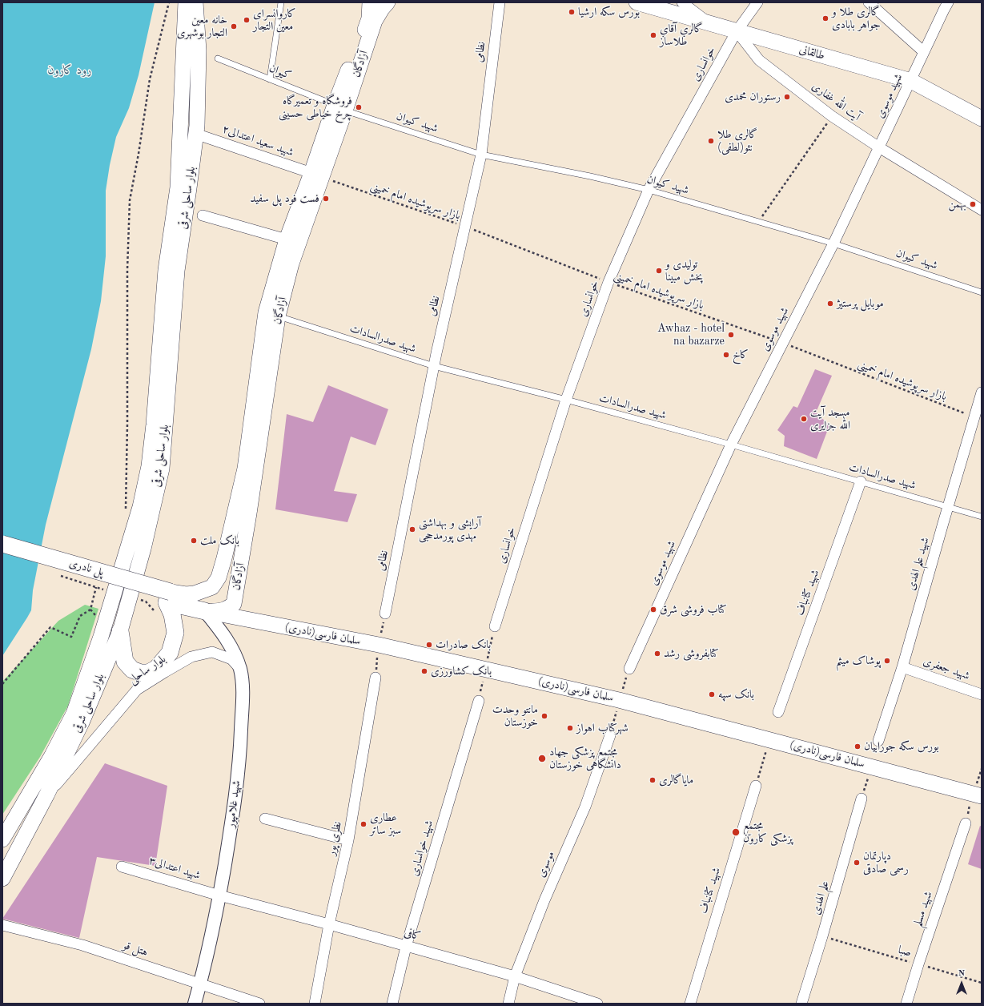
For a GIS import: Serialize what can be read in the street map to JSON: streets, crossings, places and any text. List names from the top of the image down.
{
  "streets": {
    "main road": [
      "طالقانی",
      "آزادگان",
      "بلوار ساحلی شرقی",
      "پل نادری",
      "سلمان فارسی(نادری)"
    ],
    "street": [
      "نظامی",
      "خوانساری",
      "شهید موسوی",
      "آیت الله غفاری",
      "شهید سعید اعتدالی۲",
      "شهید علم الهدی",
      "شهید کتانباف",
      "شهید جعفری",
      "بلوار ساحلی",
      "شهید غلامپور",
      "نظری پور",
      "شهید خوانساری",
      "موسوی",
      "شهید اعتدالی۳",
      "علم الهدی",
      "شهید مسلم",
      "کافی",
      "هتل قو"
    ],
    "lane": ["کیوان", "شهید کیوان", "شهید صدرالسادات"],
    "path": ["بازار سرپوشیده امام خمینی", "صبا"]
  },
  "crossings": [
    ["نظامی", "شهید کیوان"],
    ["نظامی", "بازار سرپوشیده امام خمینی"],
    ["نظامی", "شهید صدرالسادات"],
    ["طالقانی", "خوانساری"],
    ["طالقانی", "شهید موسوی"],
    ["طالقانی", "آیت الله غفاری"],
    ["آزادگان", "کیوان"],
    ["آزادگان", "شهید کیوان"],
    ["آزادگان", "شهید سعید اعتدالی۲"],
    ["آزادگان", "بازار سرپوشیده امام خمینی"],
    ["آزادگان", "شهید صدرالسادات"],
    ["آزادگان", "پل نادری"],
    ["آزادگان", "سلمان فارسی(نادری)"],
    ["آزادگان", "شهید غلامپور"],
    ["خوانساری", "آیت الله غفاری"],
    ["خوانساری", "شهید کیوان"],
    ["خوانساری", "بازار سرپوشیده امام خمینی"],
    ["خوانساری", "شهید صدرالسادات"],
    ["کیوان", "شهید کیوان"],
    ["شهید موسوی", "آیت الله غفاری"],
    ["شهید موسوی", "شهید کیوان"],
    ["شهید موسوی", "بازار سرپوشیده امام خمینی"],
    ["شهید موسوی", "شهید صدرالسادات"],
    ["شهید سعید اعتدالی۲", "بلوار ساحلی شرقی"],
    ["شهید سعید اعتدالی۲", "بازار سرپوشیده امام خمینی"],
    ["بلوار ساحلی شرقی", "بلوار ساحلی"],
    ["بازار سرپوشیده امام خمینی", "شهید علم الهدی"],
    ["شهید صدرالسادات", "شهید علم الهدی"],
    ["شهید صدرالسادات", "شهید کتانباف"],
    ["شهید علم الهدی", "شهید جعفری"],
    ["پل نادری", "سلمان فارسی(نادری)"],
    ["سلمان فارسی(نادری)", "شهید غلامپور"],
    ["بلوار ساحلی", "شهید غلامپور"],
    ["شهید غلامپور", "شهید اعتدالی۳"],
    ["شهید غلامپور", "کافی"],
    ["شهید غلامپور", "هتل قو"],
    ["نظری پور", "کافی"],
    ["شهید خوانساری", "کافی"],
    ["موسوی", "کافی"],
    ["شهید اعتدالی۳", "کافی"],
    ["علم الهدی", "صبا"],
    ["شهید مسلم", "صبا"]
  ],
  "water": ["رود کارون"],
  "places": [
    "بورس سکه ارشیا",
    "گالری طلا و جواهر بابادی",
    "کاروانسرای معین التجار",
    "خانه معین التجار بوشهری",
    "گالري آقاي طلاساز",
    "رستوران محمدی",
    "فروشگاه و تعمیرگاه چرخ خیاطی حسینی",
    "گالری طلا نئو(لطفی)",
    "فست فود پل سفید",
    "بهمن",
    "تولیدی و پخش مبینا",
    "موبایل پرستیژ",
    "Awhaz - hotel na bazarze",
    "کاخ",
    "مسجد آیت الله جزایری",
    "آرایشی و بهداشتی مهدی پورمدحجی",
    "بانک ملت",
    "کتاب فروشی شرق",
    "بانک صادرات",
    "کتابفروشی رشد",
    "پوشاک میثم",
    "بانک کشاورزی",
    "بانک سپه",
    "مانتو وحدت خوزستان",
    "شهرکتاب اهواز",
    "بورس سکه جورابیان",
    "مجتمع پزشکی جهاد دانشگاهی خوزستان",
    "مایاگالری",
    "عطاری سبز ساتر",
    "مجتمع پزشکی کارون",
    "دپارتمان رسمی صادقی"
  ],
  "north": "top"
}
